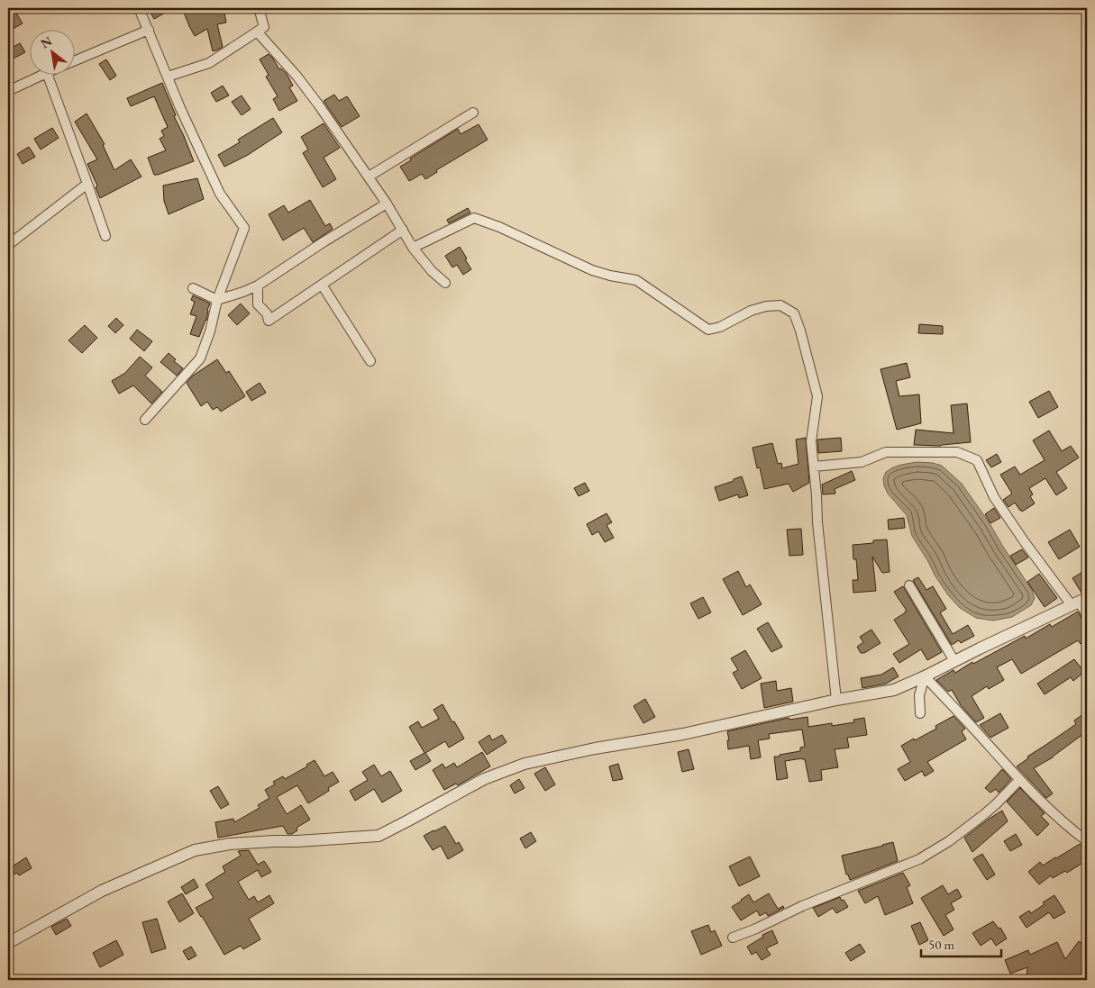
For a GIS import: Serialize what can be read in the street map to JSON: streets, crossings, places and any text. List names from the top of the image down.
{
  "scale_bar": "50 m",
  "north": "top left"
}
